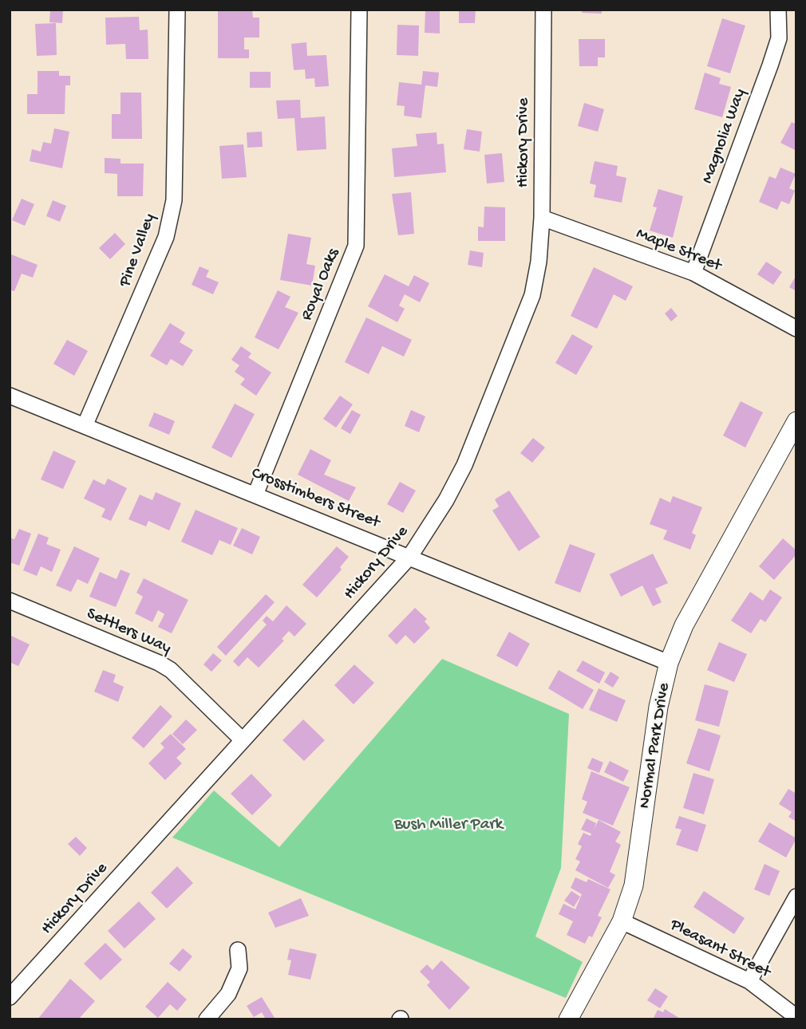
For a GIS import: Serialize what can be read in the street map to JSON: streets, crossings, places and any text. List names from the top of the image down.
{
  "streets": {
    "street": [
      "Magnolia Way",
      "Hickory Drive",
      "Pine Valley",
      "Maple Street",
      "Royal Oaks",
      "Crosstimbers Street",
      "Settlers Way",
      "Normal Park Drive",
      "Pleasant Street"
    ]
  },
  "crossings": [
    ["Magnolia Way", "Maple Street"],
    ["Hickory Drive", "Maple Street"],
    ["Hickory Drive", "Crosstimbers Street"],
    ["Hickory Drive", "Settlers Way"],
    ["Pine Valley", "Crosstimbers Street"],
    ["Royal Oaks", "Crosstimbers Street"],
    ["Crosstimbers Street", "Normal Park Drive"],
    ["Normal Park Drive", "Pleasant Street"]
  ],
  "parks": ["Bush Miller Park"]
}
